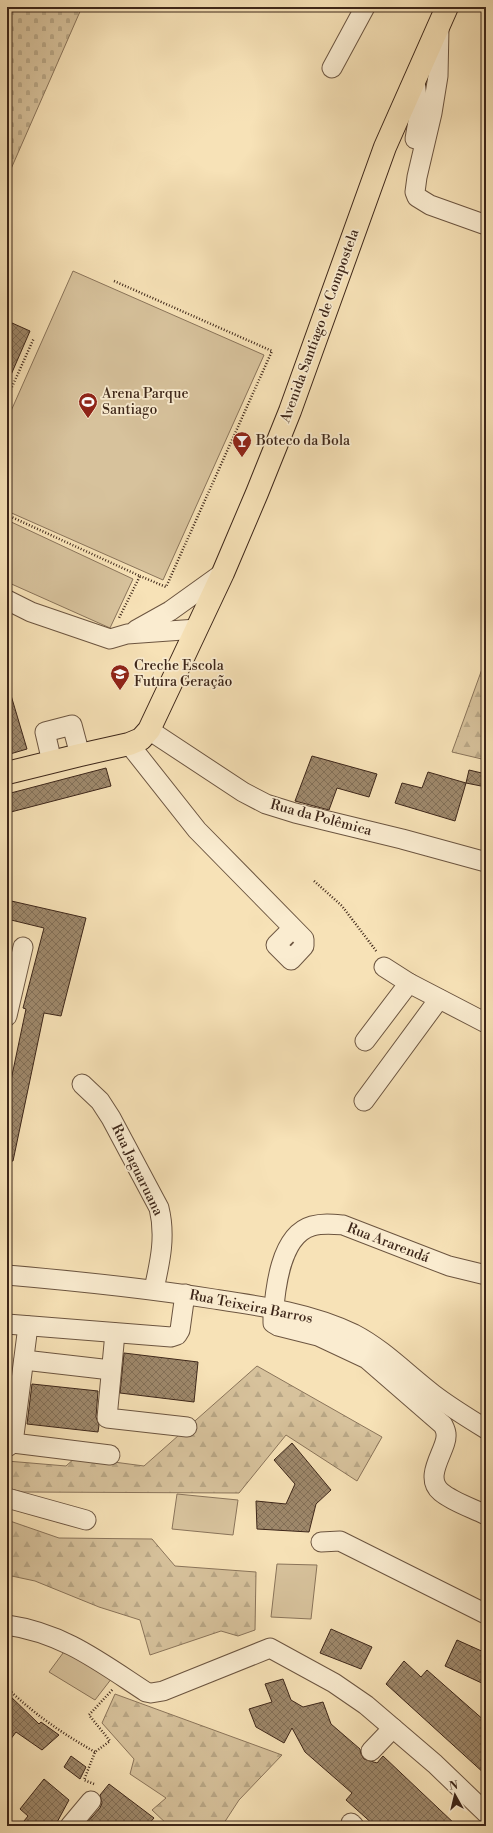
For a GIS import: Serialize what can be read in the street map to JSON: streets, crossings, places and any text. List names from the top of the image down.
{
  "streets": {
    "main road": ["Avenida Santiago de Compostela"],
    "street": [
      "Rua da Polêmica",
      "Rua Jaguaruana",
      "Rua Ararendá",
      "Rua Teixeira Barros"
    ]
  },
  "crossings": [
    ["Avenida Santiago de Compostela", "Rua da Polêmica"],
    ["Rua Jaguaruana", "Rua Teixeira Barros"],
    ["Rua Ararendá", "Rua Teixeira Barros"]
  ],
  "places": {
    "sports": ["Arena Parque Santiago"],
    "bar": ["Boteco da Bola"],
    "school or university": ["Creche Escola Futura Geração"]
  },
  "north": "top"
}
